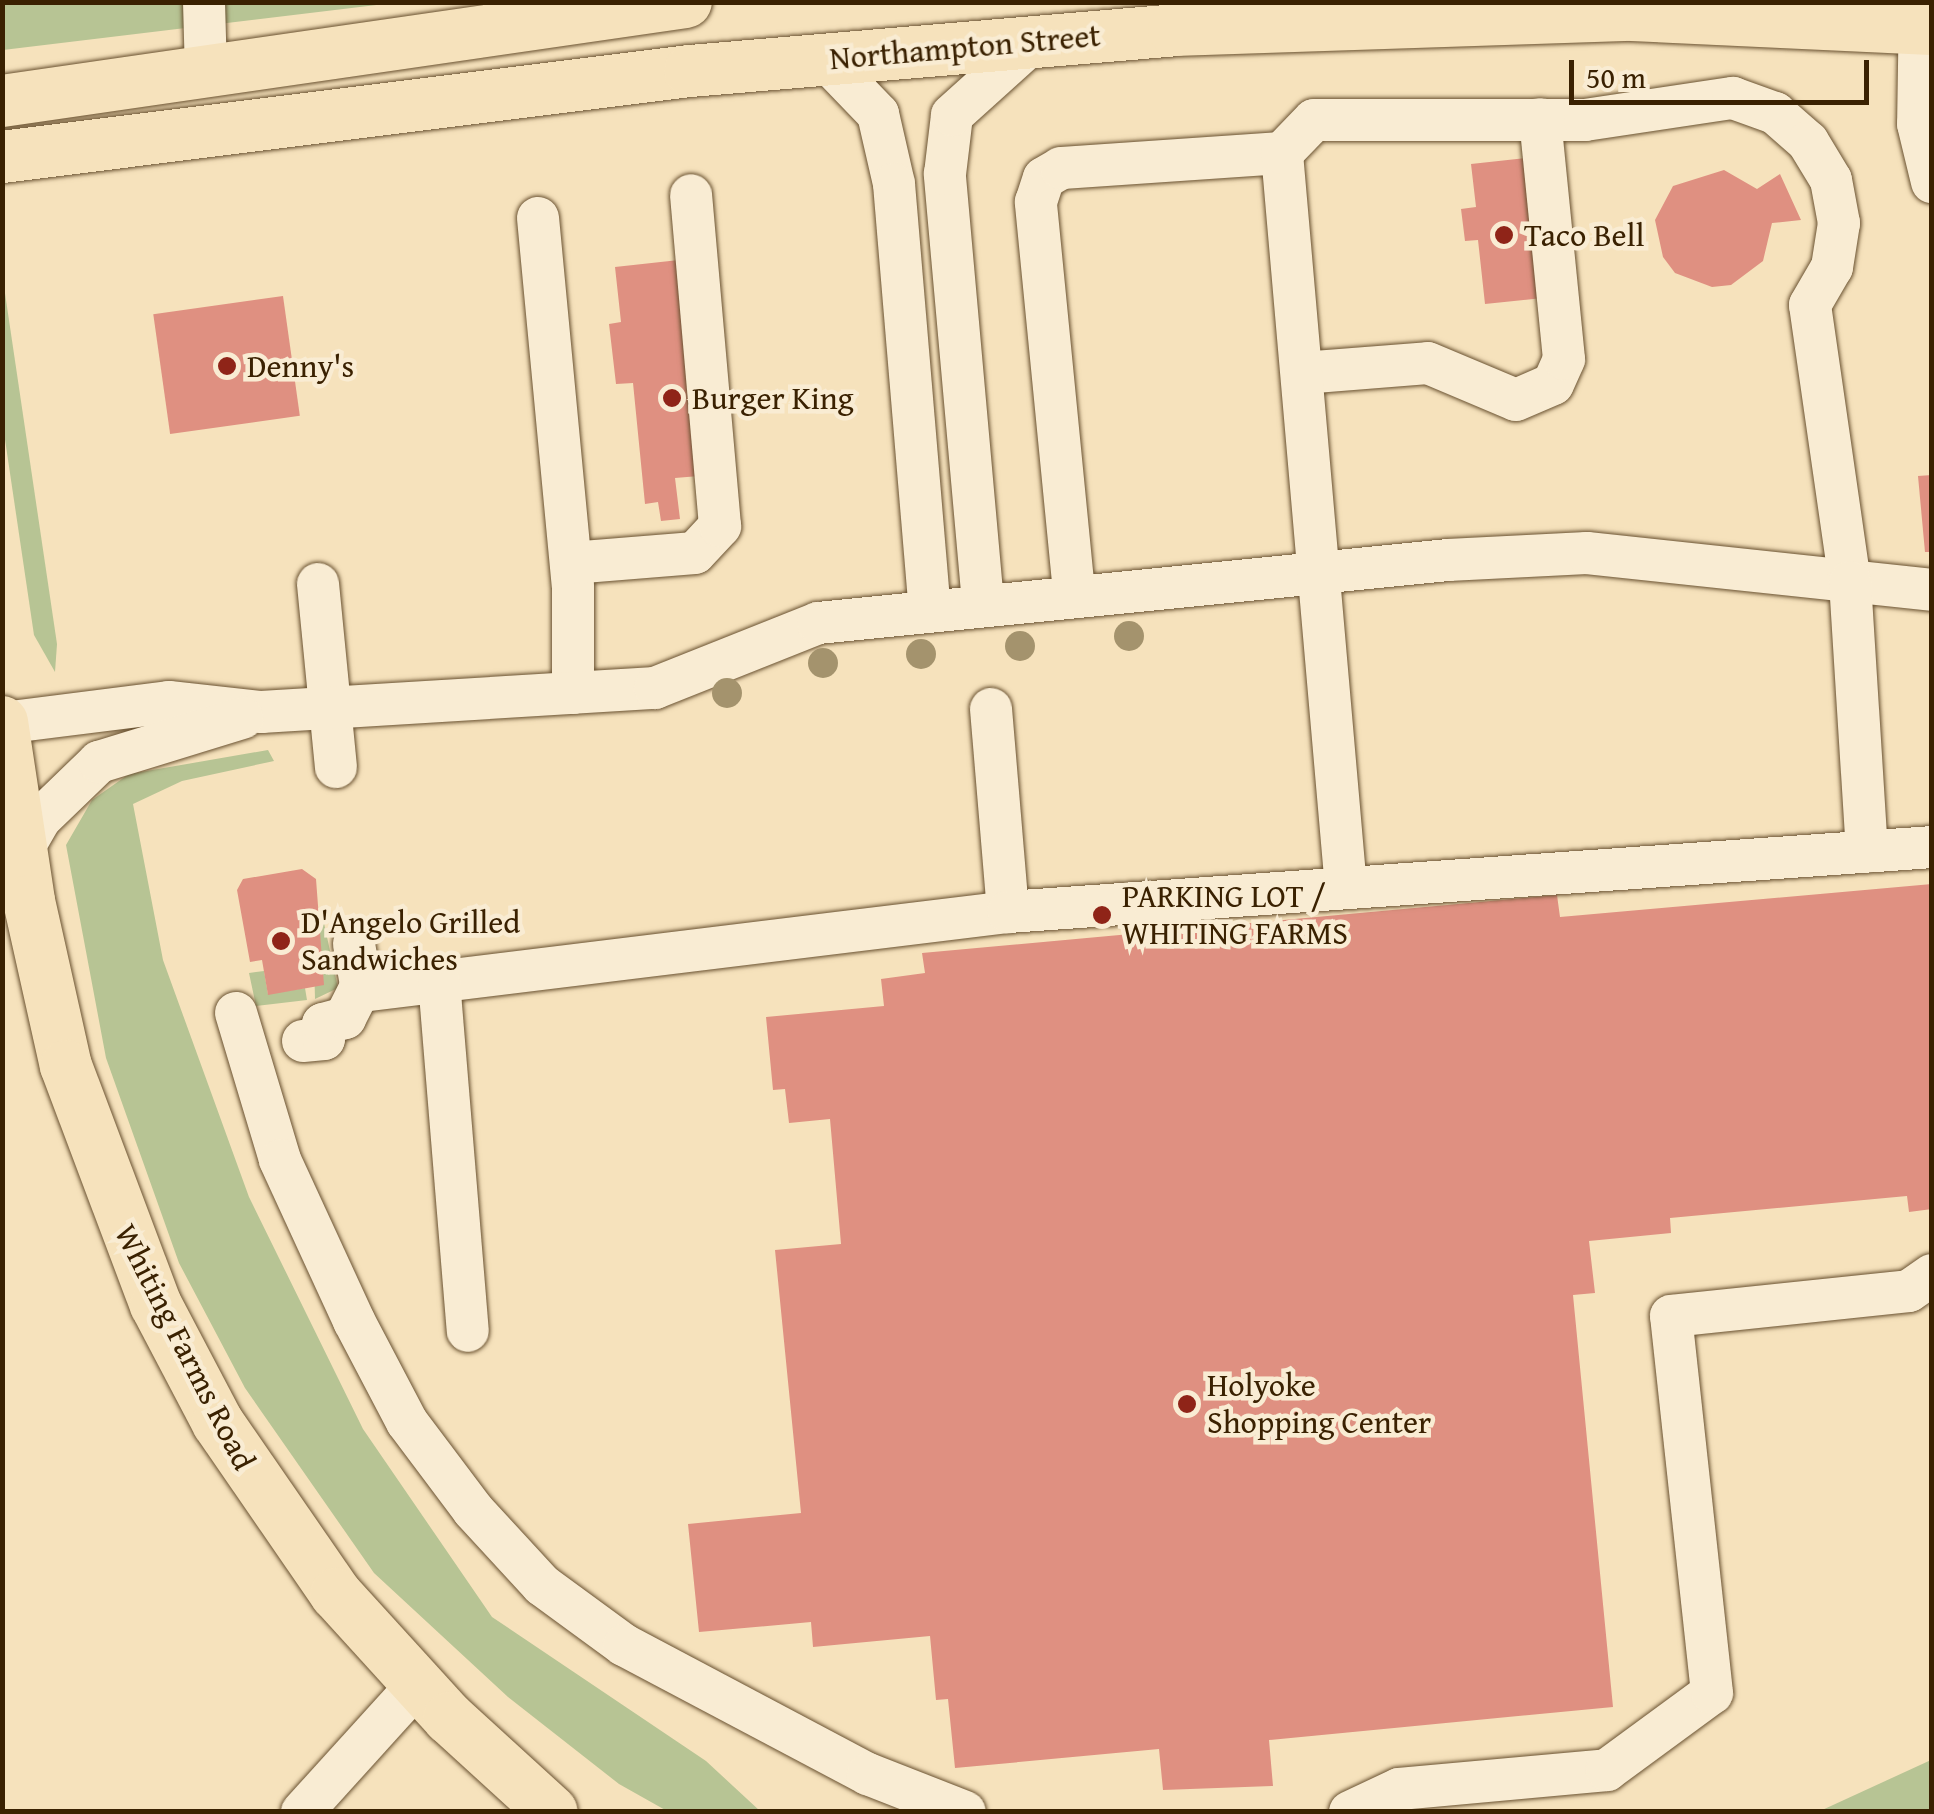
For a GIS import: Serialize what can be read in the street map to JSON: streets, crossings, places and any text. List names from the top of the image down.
{
  "streets": {
    "main road": ["Northampton Street", "Whiting Farms Road"]
  },
  "places": [
    "Taco Bell",
    "Denny's",
    "Burger King",
    "PARKING LOT / WHITING FARMS",
    "D'Angelo Grilled Sandwiches",
    "Holyoke Shopping Center"
  ],
  "scale_bar": "50 m"
}
